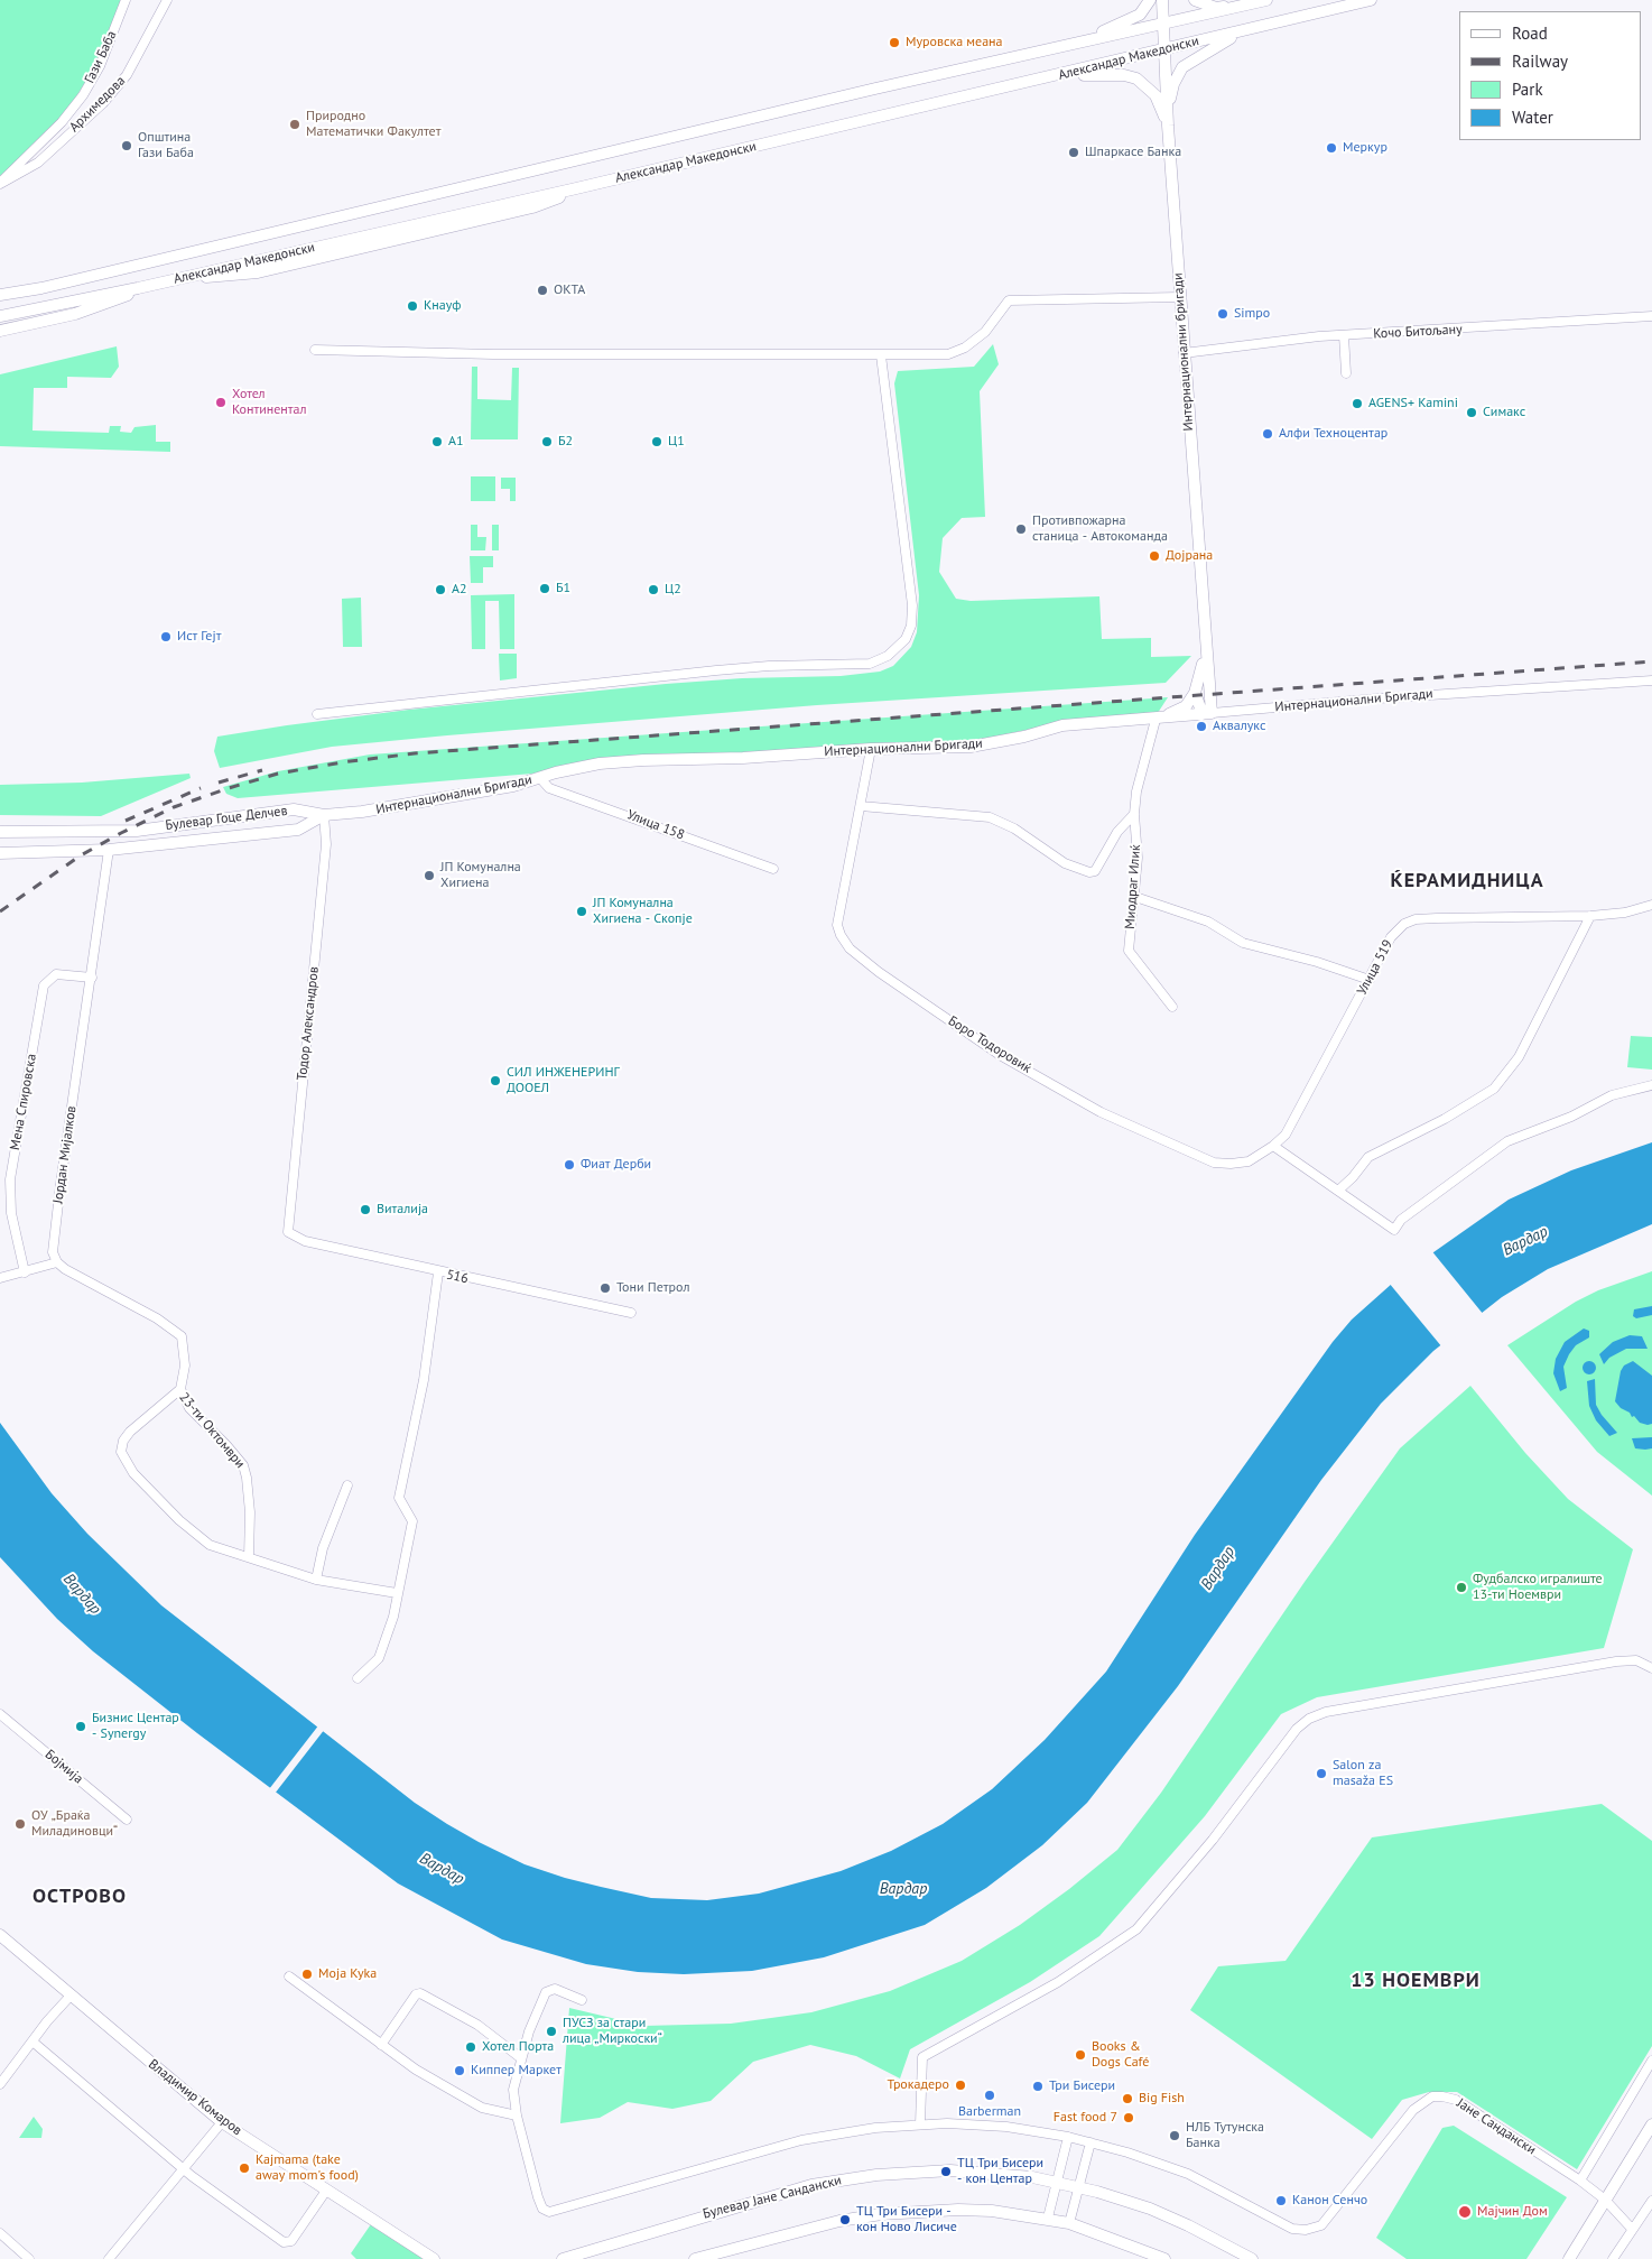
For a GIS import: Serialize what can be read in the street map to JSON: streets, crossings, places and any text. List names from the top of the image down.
{
  "streets": {
    "street": [
      "Гази Баба",
      "Александар Македонски",
      "Архимедова",
      "Кочо Битољану",
      "Интернационални бригади",
      "Интернационални Бригади",
      "Булевар Гоце Делчев",
      "Улица 158",
      "Миодраг Илиќ",
      "Улица 519",
      "Тодор Александров",
      "Боро Тодоровиќ",
      "Мена Спировска",
      "Јордан Мијалков",
      "516",
      "23-ти Октомври",
      "Бојмија",
      "Владимир Комаров",
      "Јане Сандански",
      "Булевар Јане Сандански"
    ]
  },
  "crossings": [
    ["Гази Баба", "Архимедова"],
    ["Александар Македонски", "Интернационални бригади"],
    ["Кочо Битољану", "Интернационални бригади"],
    ["Интернационални бригади", "Интернационални Бригади"],
    ["Интернационални Бригади", "Булевар Гоце Делчев"],
    ["Интернационални Бригади", "Улица 158"],
    ["Интернационални Бригади", "Миодраг Илиќ"],
    ["Интернационални Бригади", "Тодор Александров"],
    ["Интернационални Бригади", "Боро Тодоровиќ"],
    ["Булевар Гоце Делчев", "Тодор Александров"],
    ["Булевар Гоце Делчев", "Јордан Мијалков"],
    ["Улица 519", "Боро Тодоровиќ"],
    ["Тодор Александров", "516"],
    ["Мена Спировска", "Јордан Мијалков"]
  ],
  "districts": ["ЌЕРАМИДНИЦА", "ОСТРОВО", "13 НОЕМВРИ"],
  "water": ["Вардар"],
  "places": [
    "Муровска меана",
    "Природно Математички Факултет",
    "Општина Гази Баба",
    "Меркур",
    "Шпаркасе Банка",
    "ОКТА",
    "Кнауф",
    "Simpo",
    "Хотел Континентал",
    "AGENS+ Kamini",
    "Симакс",
    "Алфи Техноцентар",
    "А1",
    "Б2",
    "Ц1",
    "Противпожарна станица - Автокоманда",
    "Дојрана",
    "Б1",
    "А2",
    "Ц2",
    "Ист Гејт",
    "Аквалукс",
    "ЈП Комунална Хигиена",
    "ЈП Комунална Хигиена - Скопје",
    "СИЛ ИНЖЕНЕРИНГ ДООЕЛ",
    "Фиат Дерби",
    "Виталија",
    "Тони Петрол",
    "Фудбалско игралиште 13-ти Ноември",
    "Бизнис Центар - Synergy",
    "Salon za masaža ES",
    "ОУ „Браќа Миладиновци“",
    "Moja Kyka",
    "ПУСЗ за стари лица „Миркоски“",
    "Хотел Порта",
    "Books & Dogs Café",
    "Киппер Маркет",
    "Трокадеро",
    "Три Бисери",
    "Barberman",
    "Big Fish",
    "Fast food 7",
    "НЛБ Тутунска Банка",
    "Kajmama (take away mom's food)",
    "ТЦ Три Бисери - кон Центар",
    "Канон Сенчо",
    "Мајчин Дом",
    "ТЦ Три Бисери - кон Ново Лисиче"
  ],
  "legend": [
    "Road",
    "Railway",
    "Park",
    "Water"
  ]
}
